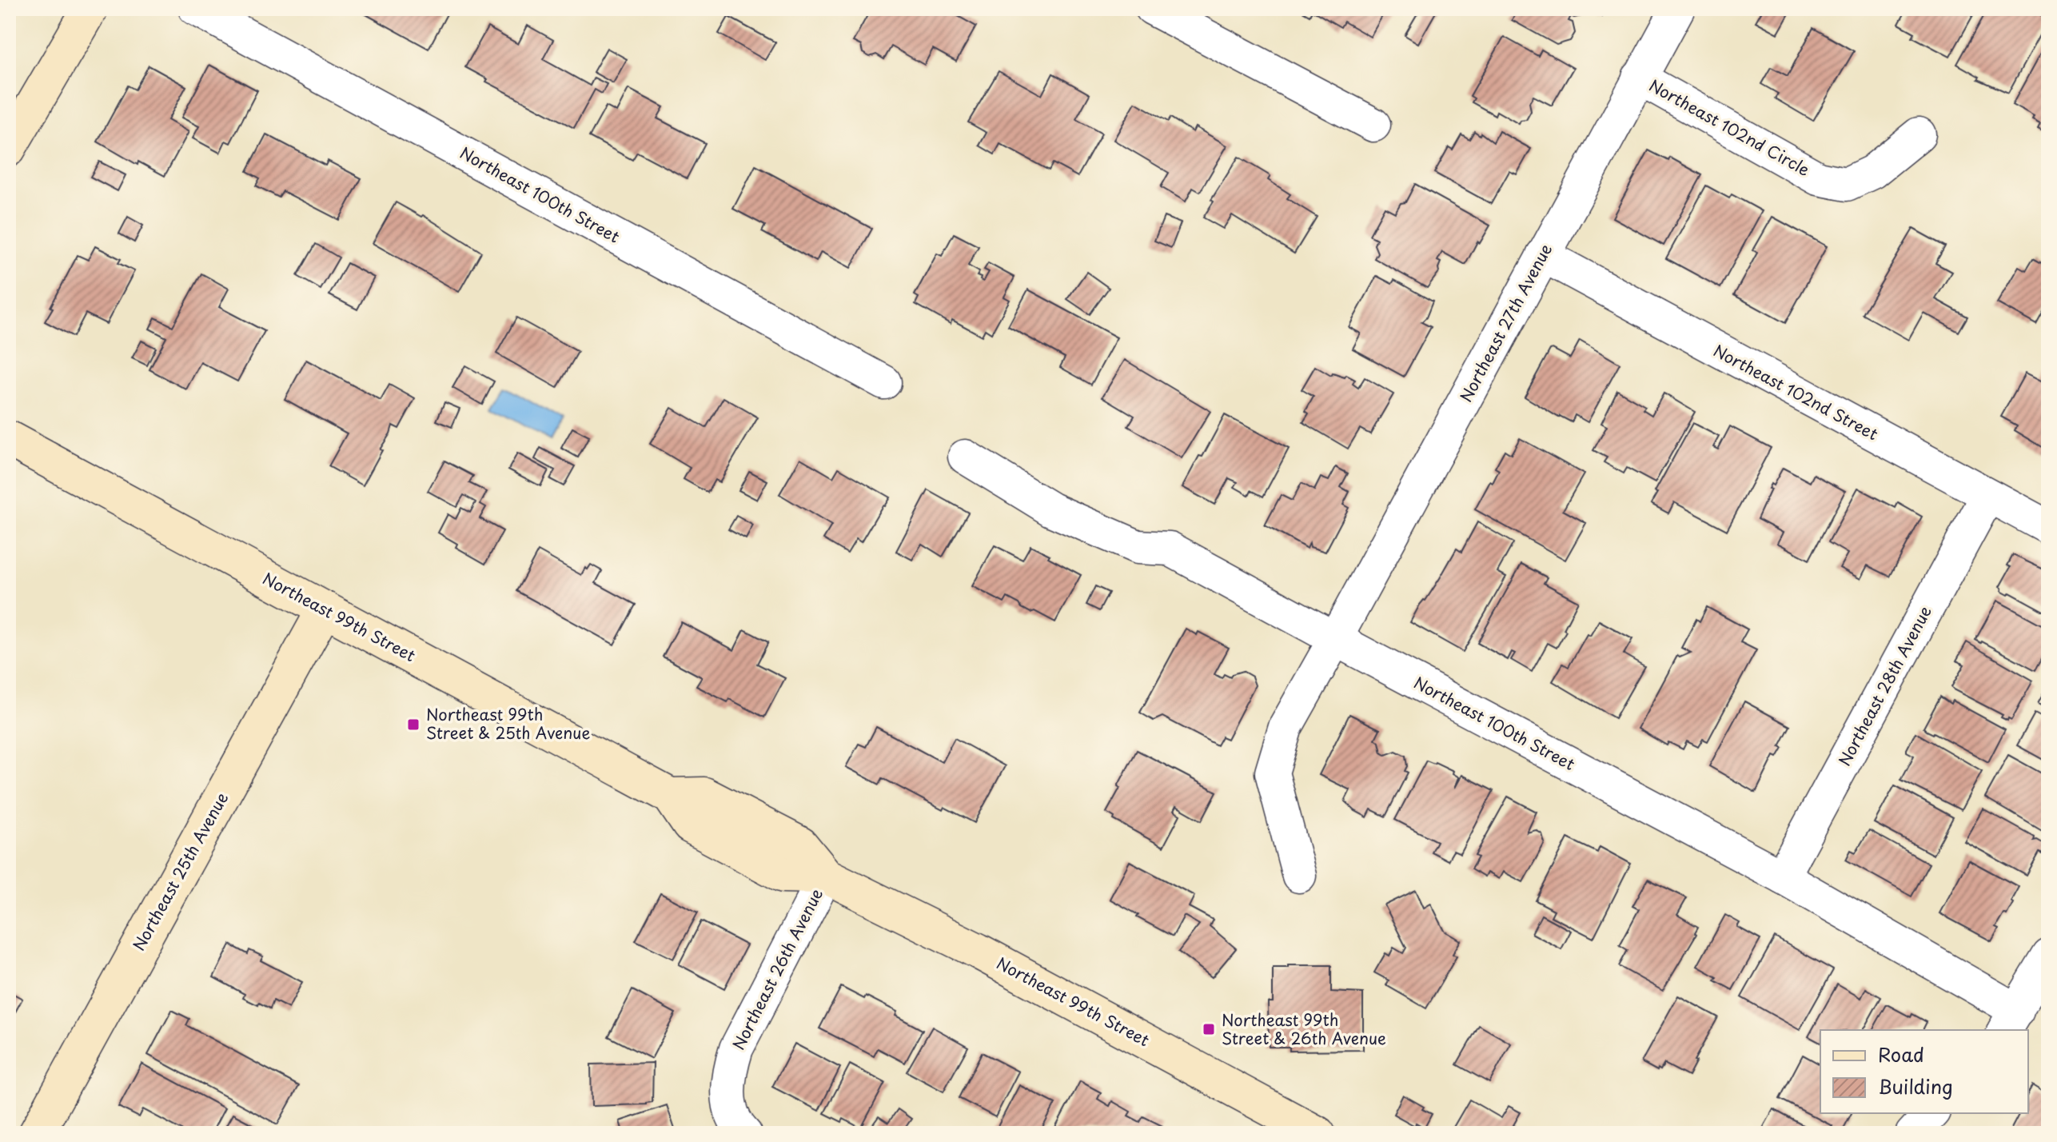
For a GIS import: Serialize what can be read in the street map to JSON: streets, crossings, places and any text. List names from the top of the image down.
{
  "streets": {
    "main road": ["Northeast 99th Street", "Northeast 25th Avenue"],
    "street": [
      "Northeast 102nd Circle",
      "Northeast 100th Street",
      "Northeast 27th Avenue",
      "Northeast 102nd Street",
      "Northeast 28th Avenue",
      "Northeast 26th Avenue"
    ]
  },
  "crossings": [
    ["Northeast 102nd Circle", "Northeast 27th Avenue"],
    ["Northeast 100th Street", "Northeast 27th Avenue"],
    ["Northeast 100th Street", "Northeast 28th Avenue"],
    ["Northeast 27th Avenue", "Northeast 102nd Street"],
    ["Northeast 102nd Street", "Northeast 28th Avenue"],
    ["Northeast 99th Street", "Northeast 25th Avenue"],
    ["Northeast 99th Street", "Northeast 26th Avenue"]
  ],
  "places": {
    "transit": ["Northeast 99th Street & 25th Avenue", "Northeast 99th Street & 26th Avenue"]
  },
  "legend": ["Road", "Building"]
}
